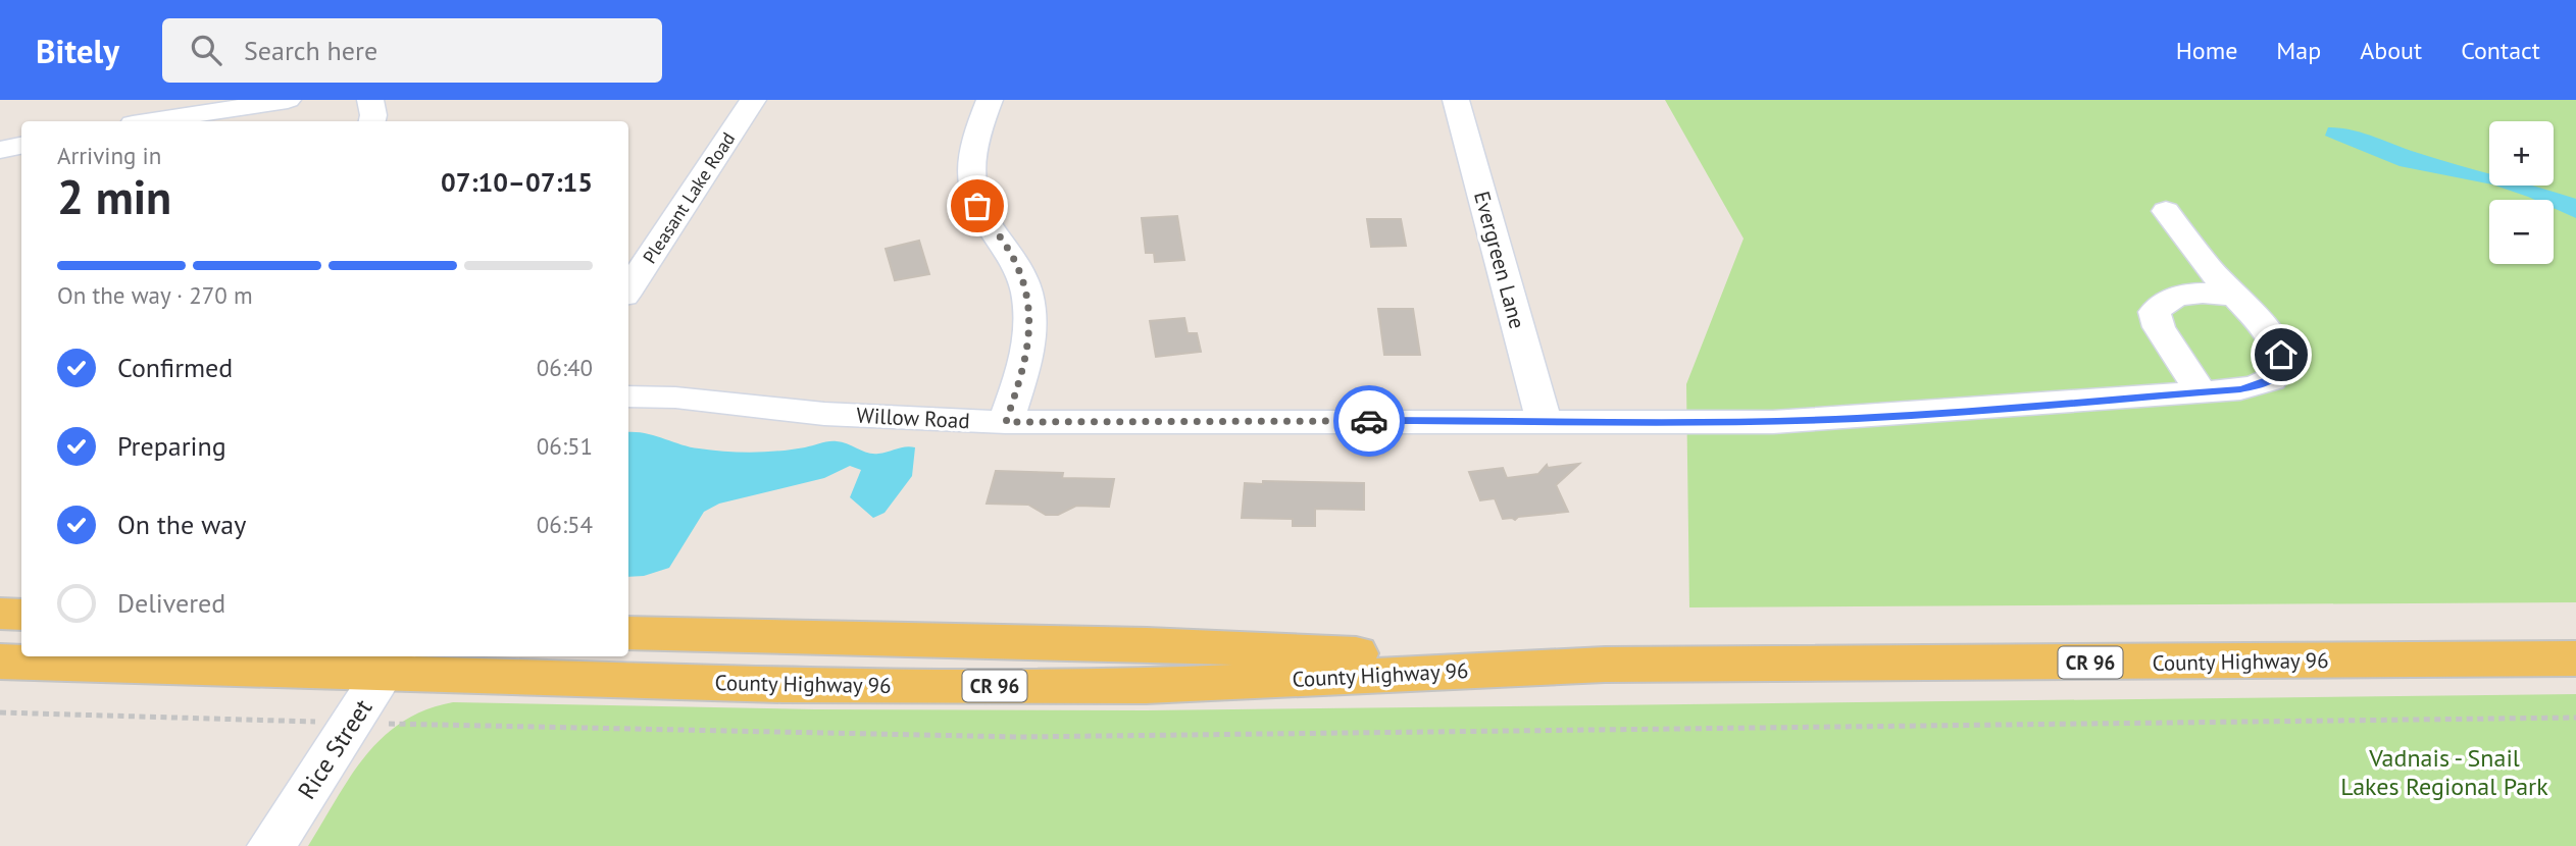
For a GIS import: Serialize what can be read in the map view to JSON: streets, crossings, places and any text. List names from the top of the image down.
{
  "streets": {
    "main road": ["County Highway 96", "CR 96"],
    "street": [
      "Pleasant Lake Road",
      "Evergreen Lane",
      "Willow Road",
      "Rice Street"
    ]
  },
  "crossings": [
    ["Evergreen Lane", "Willow Road"],
    ["County Highway 96", "Rice Street"]
  ],
  "parks": ["Vadnais - Snail Lakes Regional Park"],
  "page": {
    "header": "Bitely",
    "search": "Search here",
    "nav": [
      "Home",
      "Map",
      "About",
      "Contact"
    ],
    "map_buttons": ["+", "−"],
    "heading": ["2 min", "Arriving in", "07:10–07:15"],
    "bar": "On the way · 270 m",
    "list": [
      ["Confirmed", "06:40"],
      ["Preparing", "06:51"],
      ["On the way", "06:54"],
      "Delivered"
    ]
  }
}
